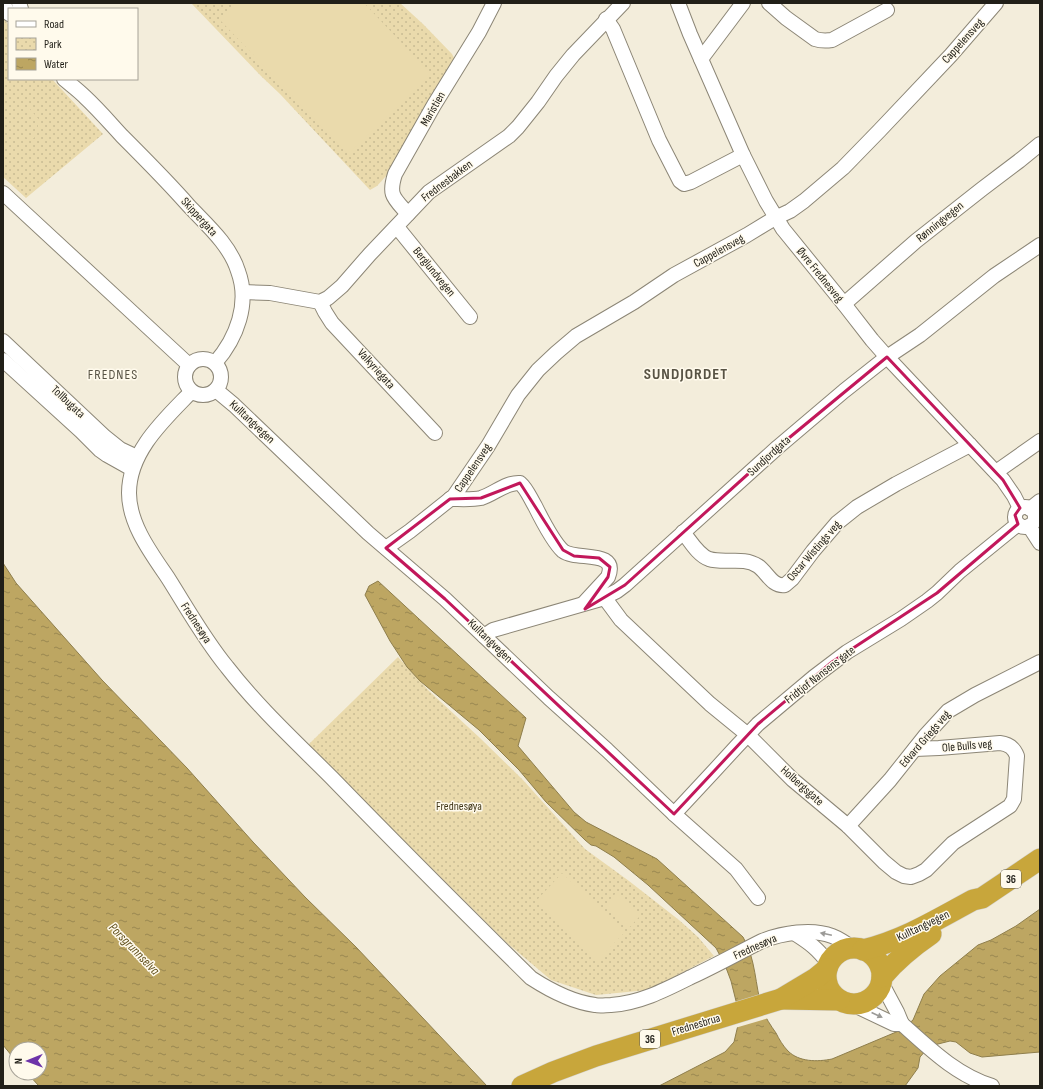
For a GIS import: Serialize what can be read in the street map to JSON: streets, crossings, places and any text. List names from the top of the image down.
{
  "streets": {
    "highway": ["Kulltangvegen", "36", "Frednesbrua"],
    "street": [
      "Cappelensveg",
      "Maristien",
      "Frednesbakken",
      "Skippergata",
      "Rønningvegen",
      "Berglundvegen",
      "Øvre Frednesveg",
      "Valkyriegata",
      "Tollbugata",
      "Sundjordgata",
      "Oscar Wistings veg",
      "Frednesøya",
      "Fridtjof Nansens gate",
      "Edvard Griegs veg",
      "Ole Bulls veg",
      "Holbergsgate"
    ]
  },
  "crossings": [
    ["Cappelensveg", "Øvre Frednesveg"],
    ["Cappelensveg", "Kulltangvegen"],
    ["Cappelensveg", "Sundjordgata"],
    ["Maristien", "Frednesbakken"],
    ["Frednesbakken", "Berglundvegen"],
    ["Frednesbakken", "Valkyriegata"],
    ["Skippergata", "Kulltangvegen"],
    ["Skippergata", "Frednesøya"],
    ["Rønningvegen", "Øvre Frednesveg"],
    ["Øvre Frednesveg", "Sundjordgata"],
    ["Øvre Frednesveg", "Oscar Wistings veg"],
    ["Tollbugata", "Frednesøya"],
    ["Kulltangvegen", "Sundjordgata"],
    ["Kulltangvegen", "Frednesøya"],
    ["Kulltangvegen", "Fridtjof Nansens gate"],
    ["Kulltangvegen", "36"],
    ["Sundjordgata", "Oscar Wistings veg"],
    ["Sundjordgata", "Holbergsgate"],
    ["Frednesøya", "36"],
    ["Fridtjof Nansens gate", "Holbergsgate"],
    ["Edvard Griegs veg", "Ole Bulls veg"],
    ["Edvard Griegs veg", "Holbergsgate"],
    ["Ole Bulls veg", "Holbergsgate"],
    ["36", "Frednesbrua"]
  ],
  "districts": ["FREDNES", "SUNDJORDET"],
  "water": ["Porsgrunnselva"],
  "parks": ["Frednesøya"],
  "legend": ["Road", "Park", "Water"],
  "north": "left"
}
